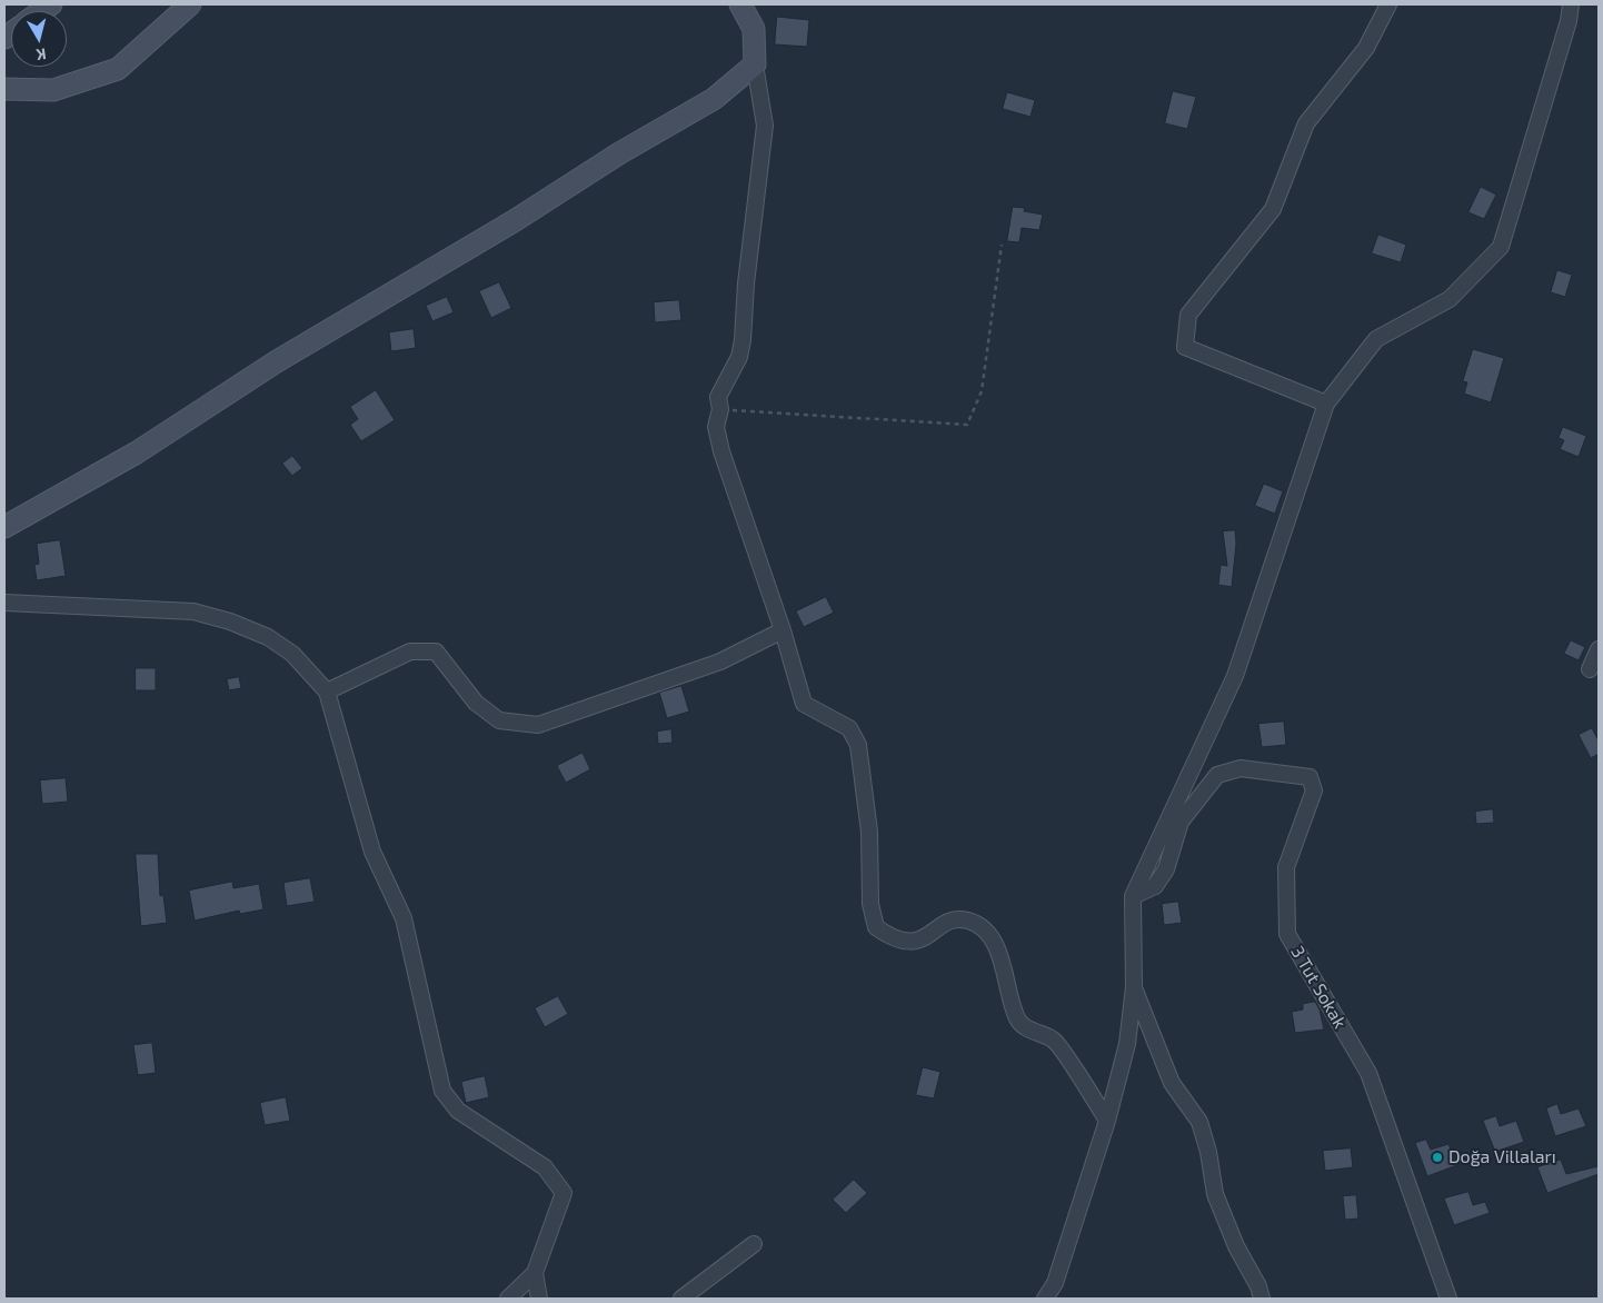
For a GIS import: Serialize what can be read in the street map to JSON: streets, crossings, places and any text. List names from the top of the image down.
{
  "streets": {
    "street": ["3 Tut Sokak"]
  },
  "places": ["Doğa Villaları"],
  "north": "bottom"
}
